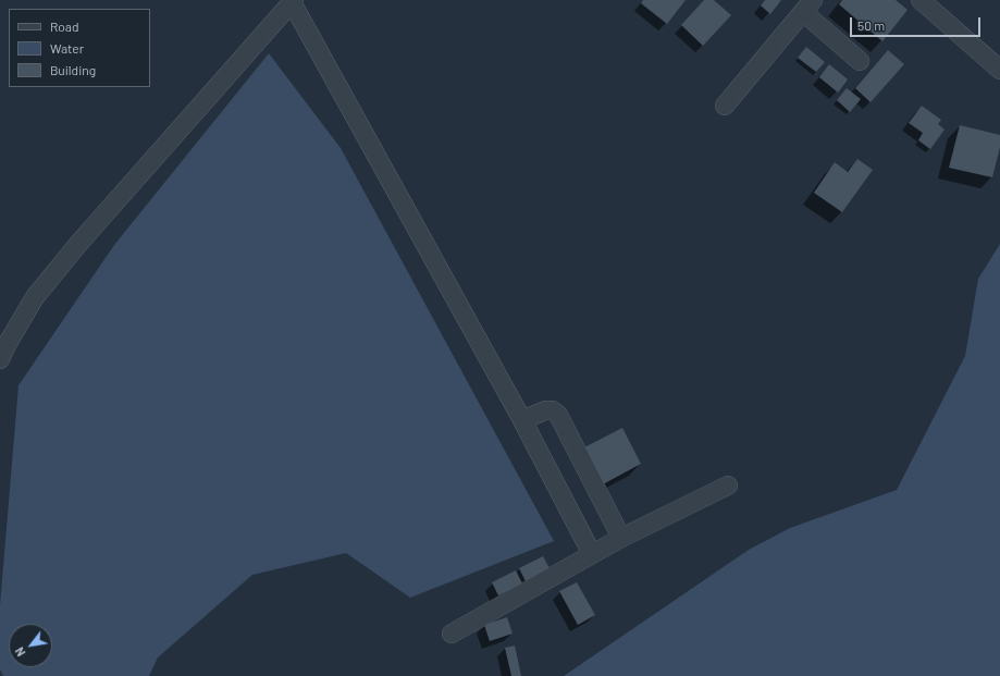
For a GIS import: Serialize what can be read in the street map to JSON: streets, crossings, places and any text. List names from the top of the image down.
{
  "legend": ["Road", "Water", "Building"],
  "scale_bar": "50 m",
  "north": "bottom left"
}
